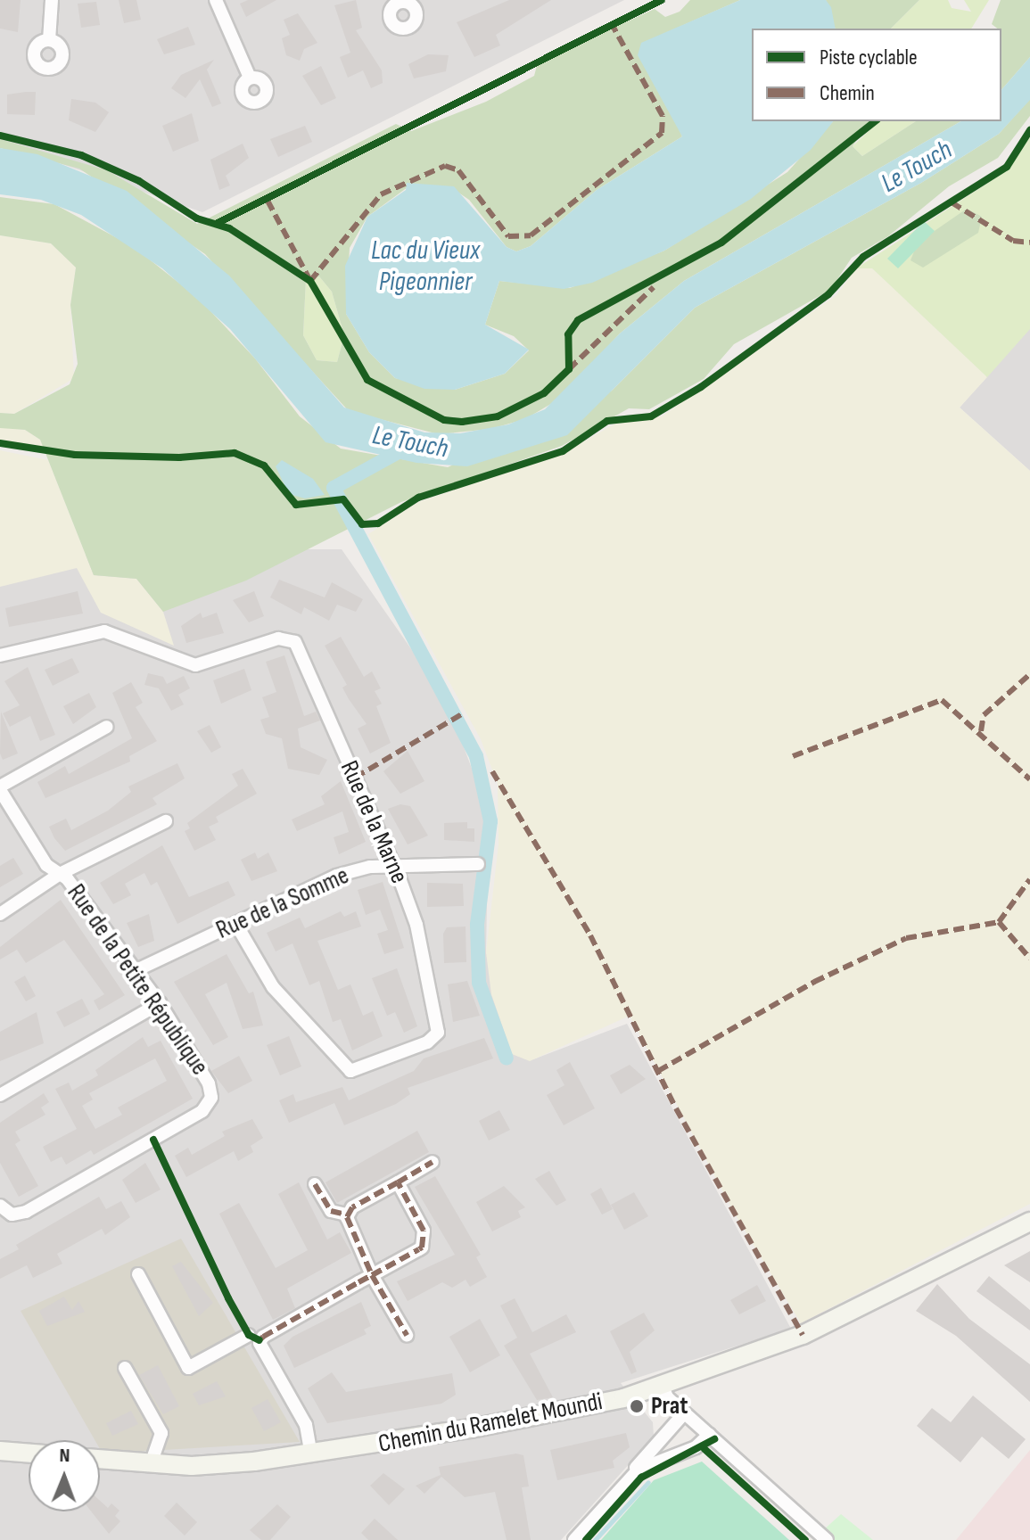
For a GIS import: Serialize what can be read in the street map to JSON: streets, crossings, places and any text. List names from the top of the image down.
{
  "streets": {
    "main road": ["Chemin du Ramelet Moundi"],
    "street": ["Rue de la Marne", "Rue de la Somme", "Rue de la Petite République"]
  },
  "crossings": [
    ["Rue de la Marne", "Rue de la Somme"],
    ["Rue de la Somme", "Rue de la Petite République"]
  ],
  "water": ["Le Touch", "Lac du Vieux Pigeonnier"],
  "places": ["Prat"],
  "legend": ["Piste cyclable", "Chemin"],
  "north": "top"
}
